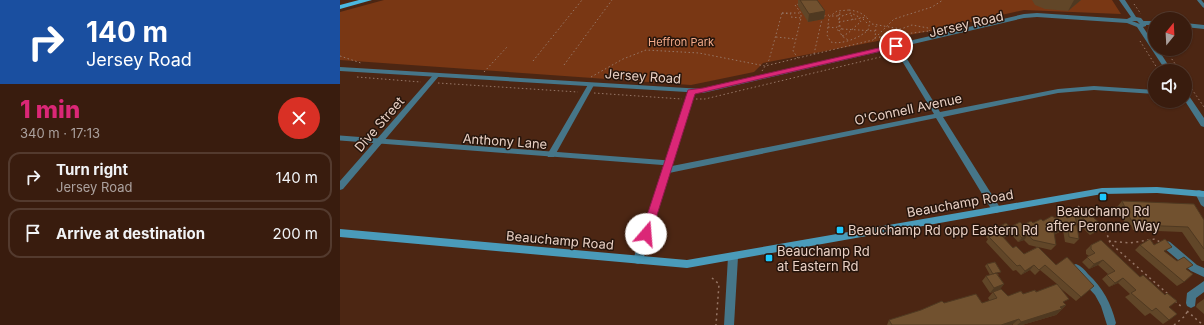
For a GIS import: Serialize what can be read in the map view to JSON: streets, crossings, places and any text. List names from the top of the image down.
{
  "streets": {
    "main road": ["Beauchamp Road"],
    "street": ["Jersey Road", "O'Connell Avenue", "Dive Street"],
    "lane": ["Anthony Lane"]
  },
  "crossings": [
    ["Jersey Road", "Dive Street"],
    ["O'Connell Avenue", "Anthony Lane"],
    ["Dive Street", "Anthony Lane"]
  ],
  "parks": ["Heffron Park"],
  "places": {
    "transit": ["Beauchamp Rd after Peronne Way", "Beauchamp Rd opp Eastern Rd", "Beauchamp Rd at Eastern Rd"]
  },
  "north": "top",
  "page": {
    "turn": ["140 m", "Jersey Road"],
    "heading": ["1 min", "340 m · 17:13"],
    "list": [
      {
        "name": "Turn right",
        "note": "Jersey Road",
        "value": "140 m"
      },
      {
        "name": "Arrive at destination",
        "value": "200 m"
      }
    ]
  }
}
